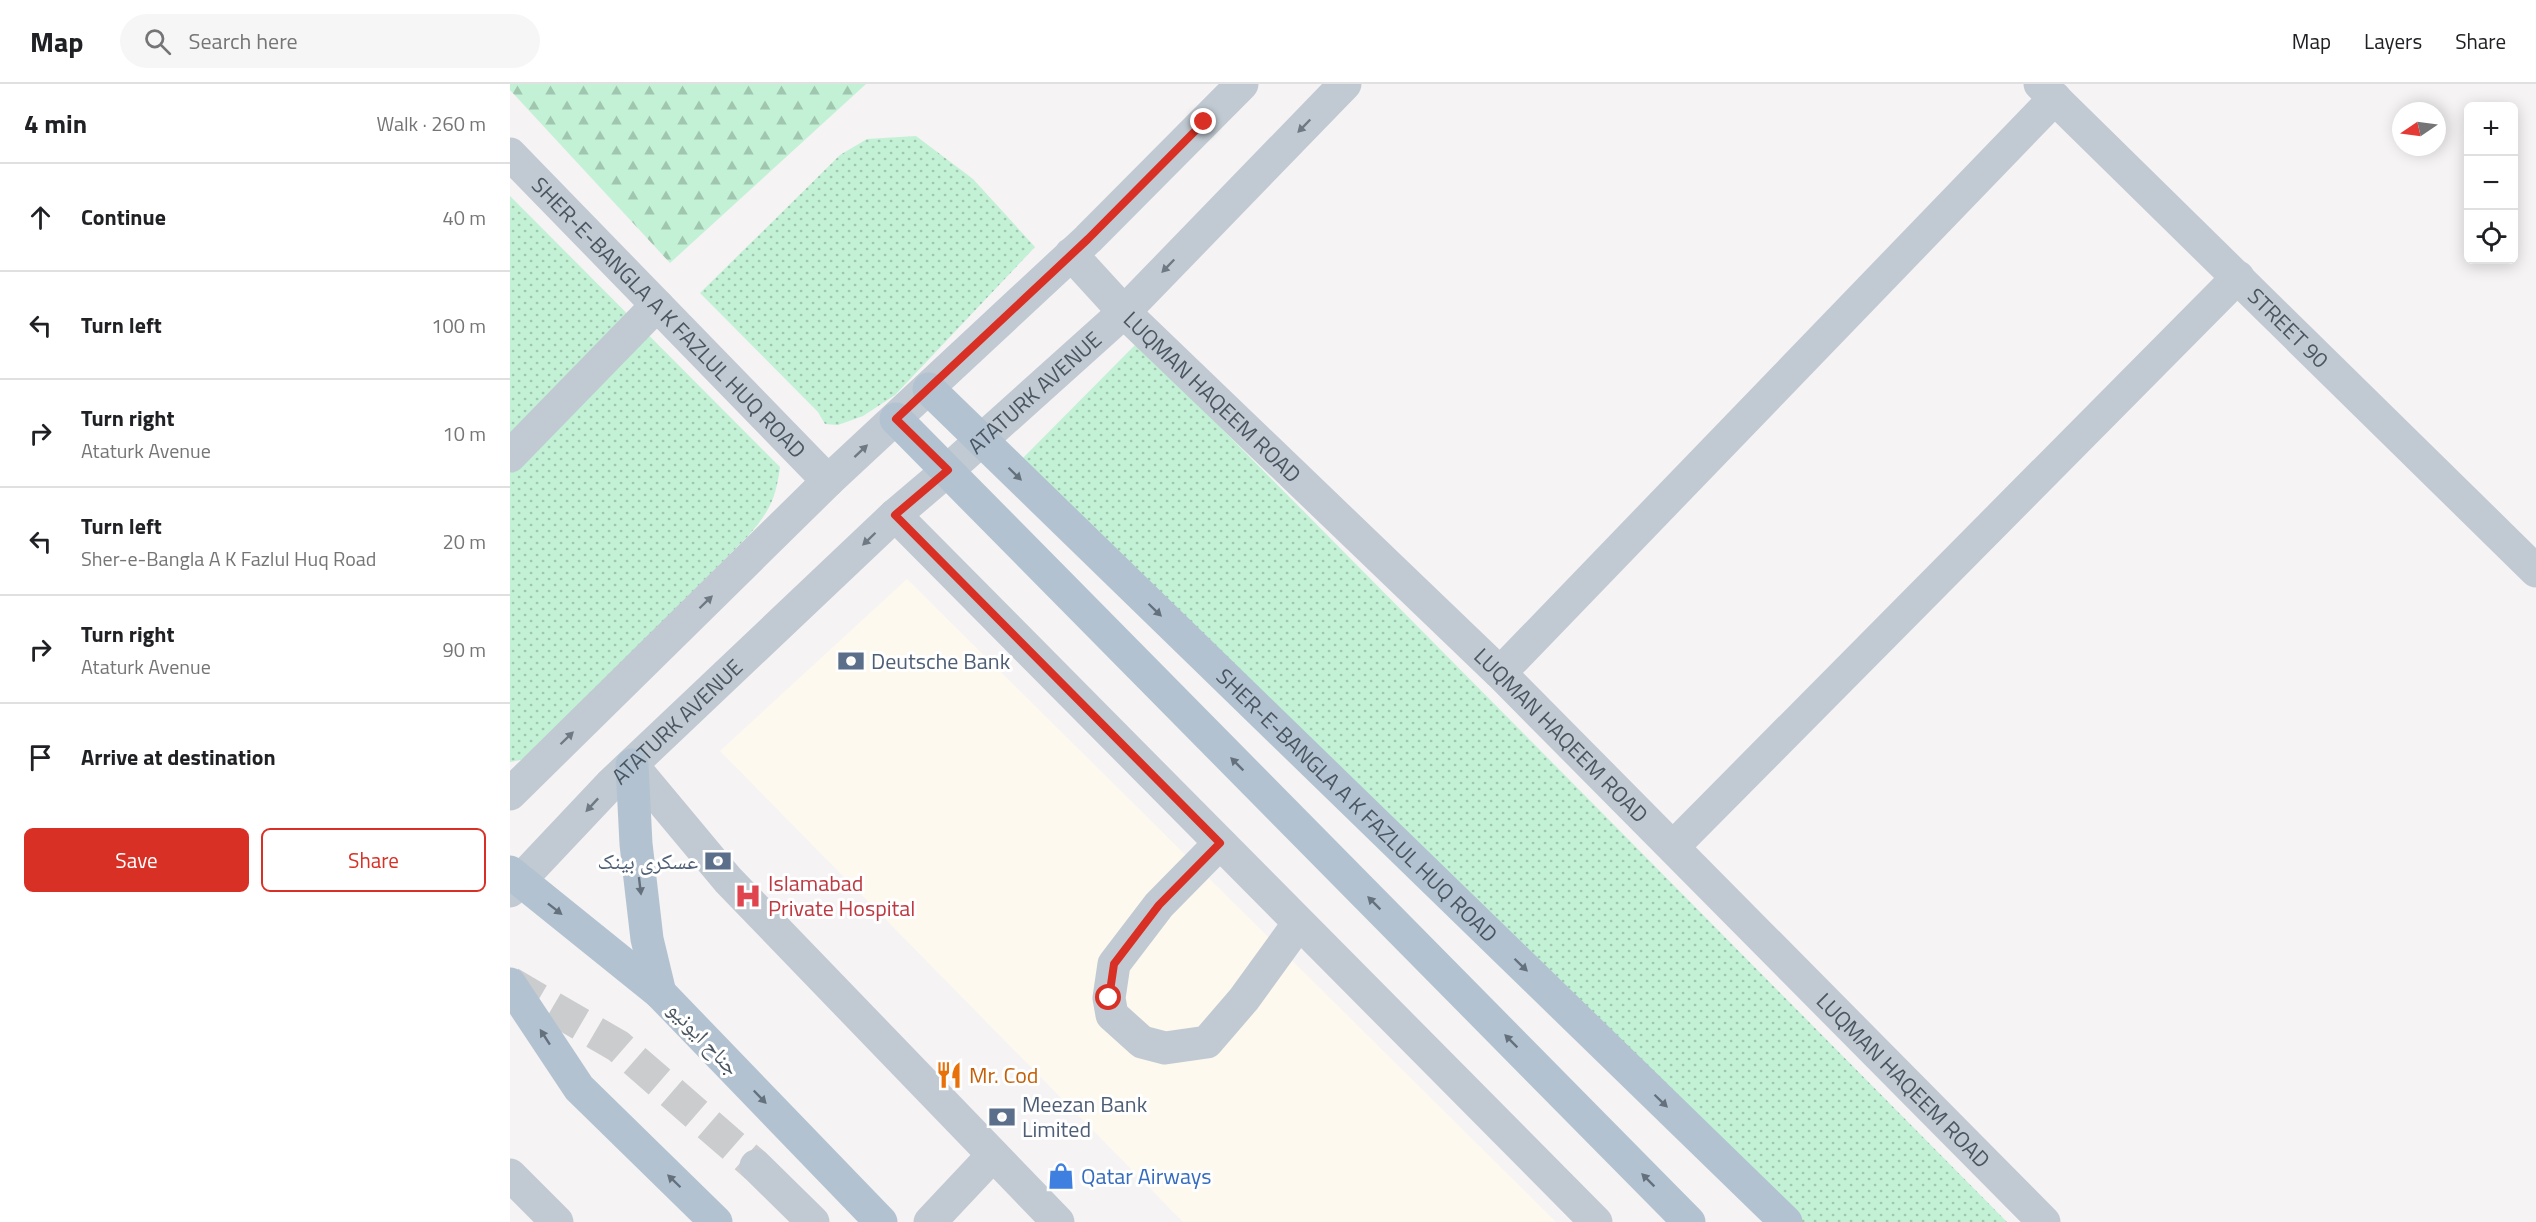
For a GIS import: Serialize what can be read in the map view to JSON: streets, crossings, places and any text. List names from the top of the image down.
{
  "streets": {
    "main road": ["SHER-E-BANGLA A K FAZLUL HUQ ROAD", "جناح ایونیو"],
    "street": ["STREET 90", "ATATURK AVENUE", "LUQMAN HAQEEM ROAD"]
  },
  "crossings": [
    ["SHER-E-BANGLA A K FAZLUL HUQ ROAD", "ATATURK AVENUE"],
    ["ATATURK AVENUE", "LUQMAN HAQEEM ROAD"],
    ["ATATURK AVENUE", "جناح ایونیو"]
  ],
  "places": {
    "bank": ["Deutsche Bank", "عسکری بینک", "Meezan Bank Limited"],
    "hospital": ["Islamabad Private Hospital"],
    "restaurant": ["Mr. Cod"],
    "shop": ["Qatar Airways"]
  },
  "north": "left",
  "page": {
    "header": "Map",
    "search": "Search here",
    "nav": ["Map", "Layers", "Share"],
    "heading": ["4 min", "Walk · 260 m"],
    "map_buttons": ["+", "−"],
    "list": [
      ["Continue", "40 m"],
      ["Turn left", "100 m"],
      ["Turn right", "Ataturk Avenue", "10 m"],
      ["Turn left", "Sher-e-Bangla A K Fazlul Huq Road", "20 m"],
      ["Turn right", "Ataturk Avenue", "90 m"],
      "Arrive at destination"
    ],
    "buttons": ["Save", "Share"]
  }
}
